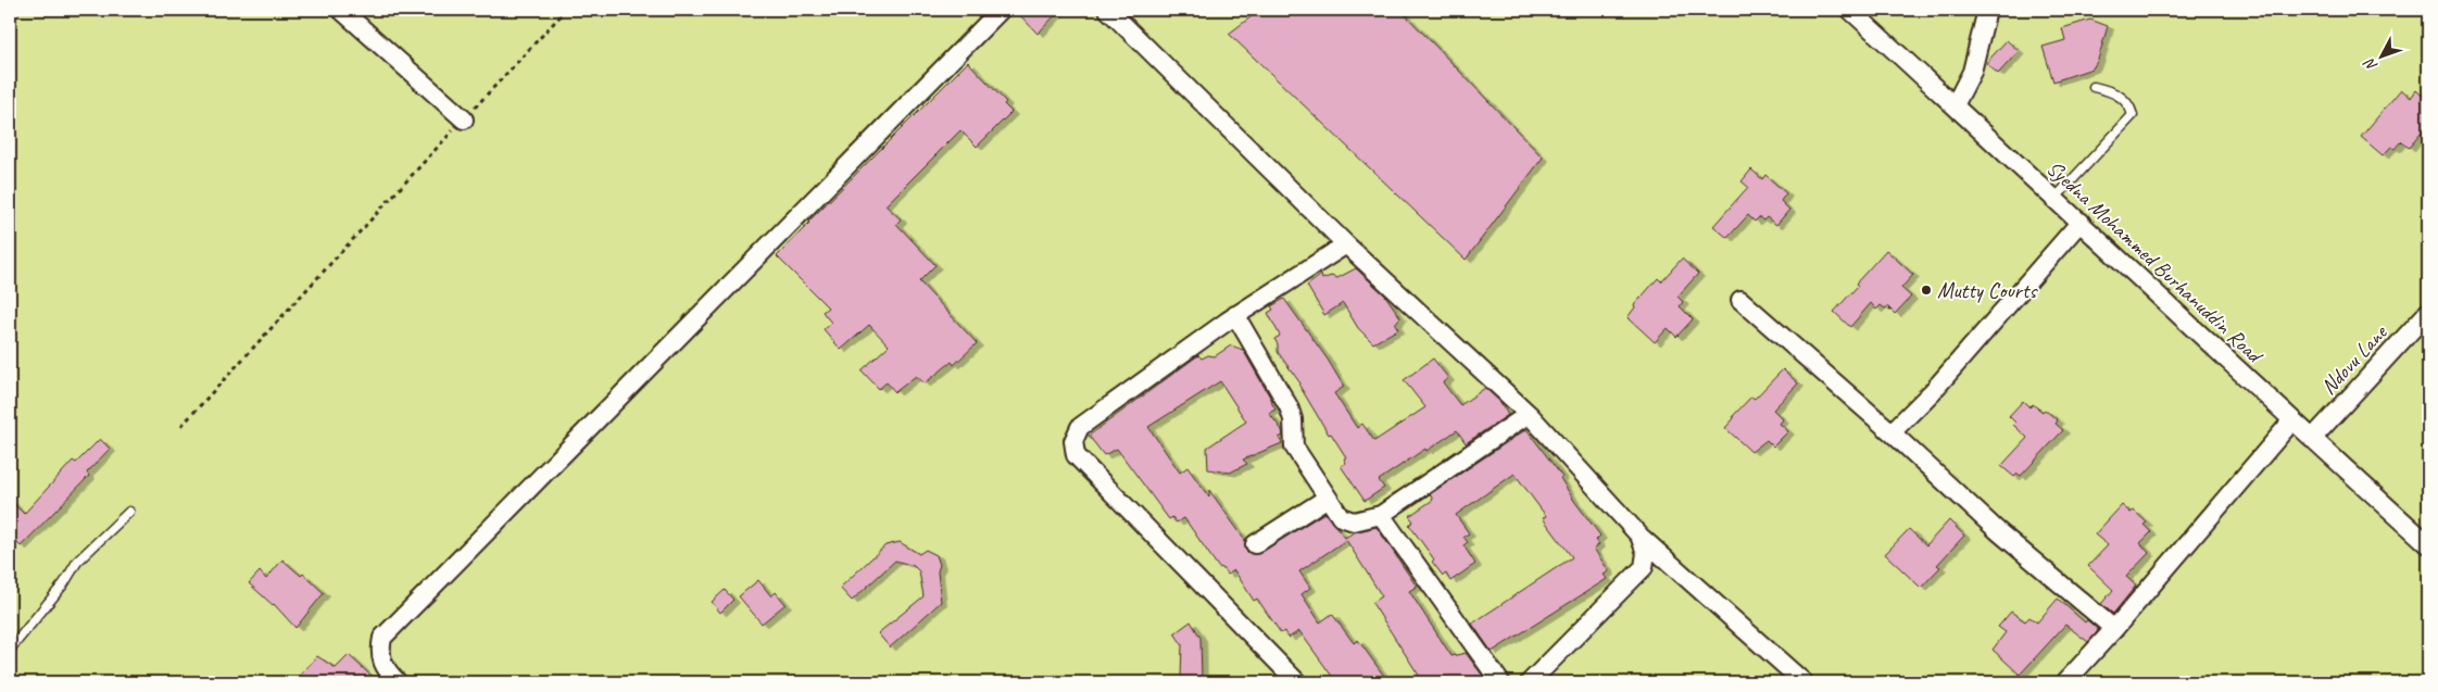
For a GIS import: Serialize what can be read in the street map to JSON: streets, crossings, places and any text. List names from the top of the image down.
{
  "streets": {
    "street": ["Syedna Mohammed Burhanuddin Road", "Ndovu Lane"]
  },
  "crossings": [
    ["Syedna Mohammed Burhanuddin Road", "Ndovu Lane"]
  ],
  "places": ["Mutty Courts"],
  "north": "bottom left"
}
